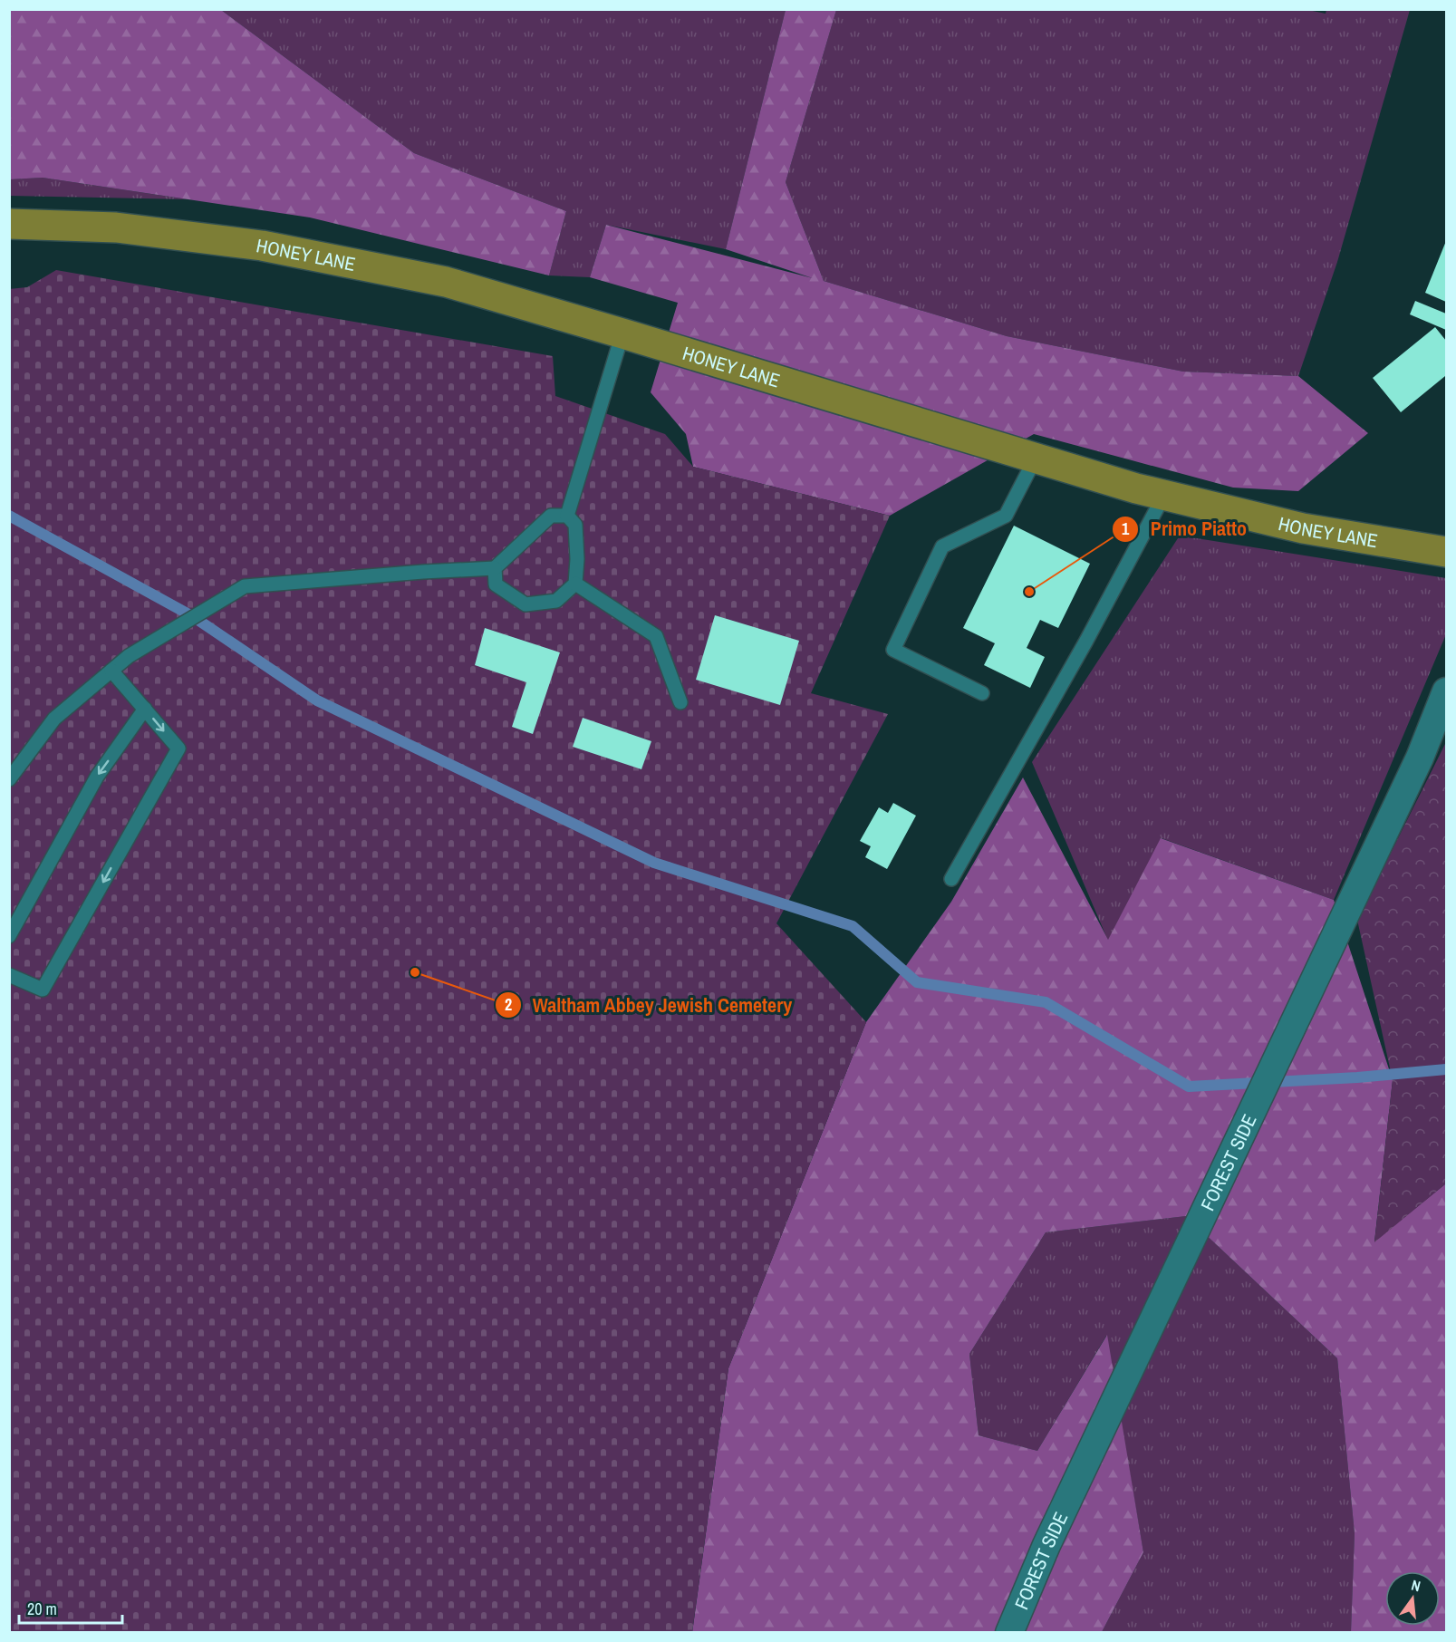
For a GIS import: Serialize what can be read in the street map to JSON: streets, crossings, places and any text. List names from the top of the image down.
{
  "streets": {
    "main road": ["HONEY LANE"],
    "street": ["FOREST SIDE"]
  },
  "places": ["Primo Piatto", "Waltham Abbey Jewish Cemetery"],
  "scale_bar": "20 m",
  "north": "top"
}
